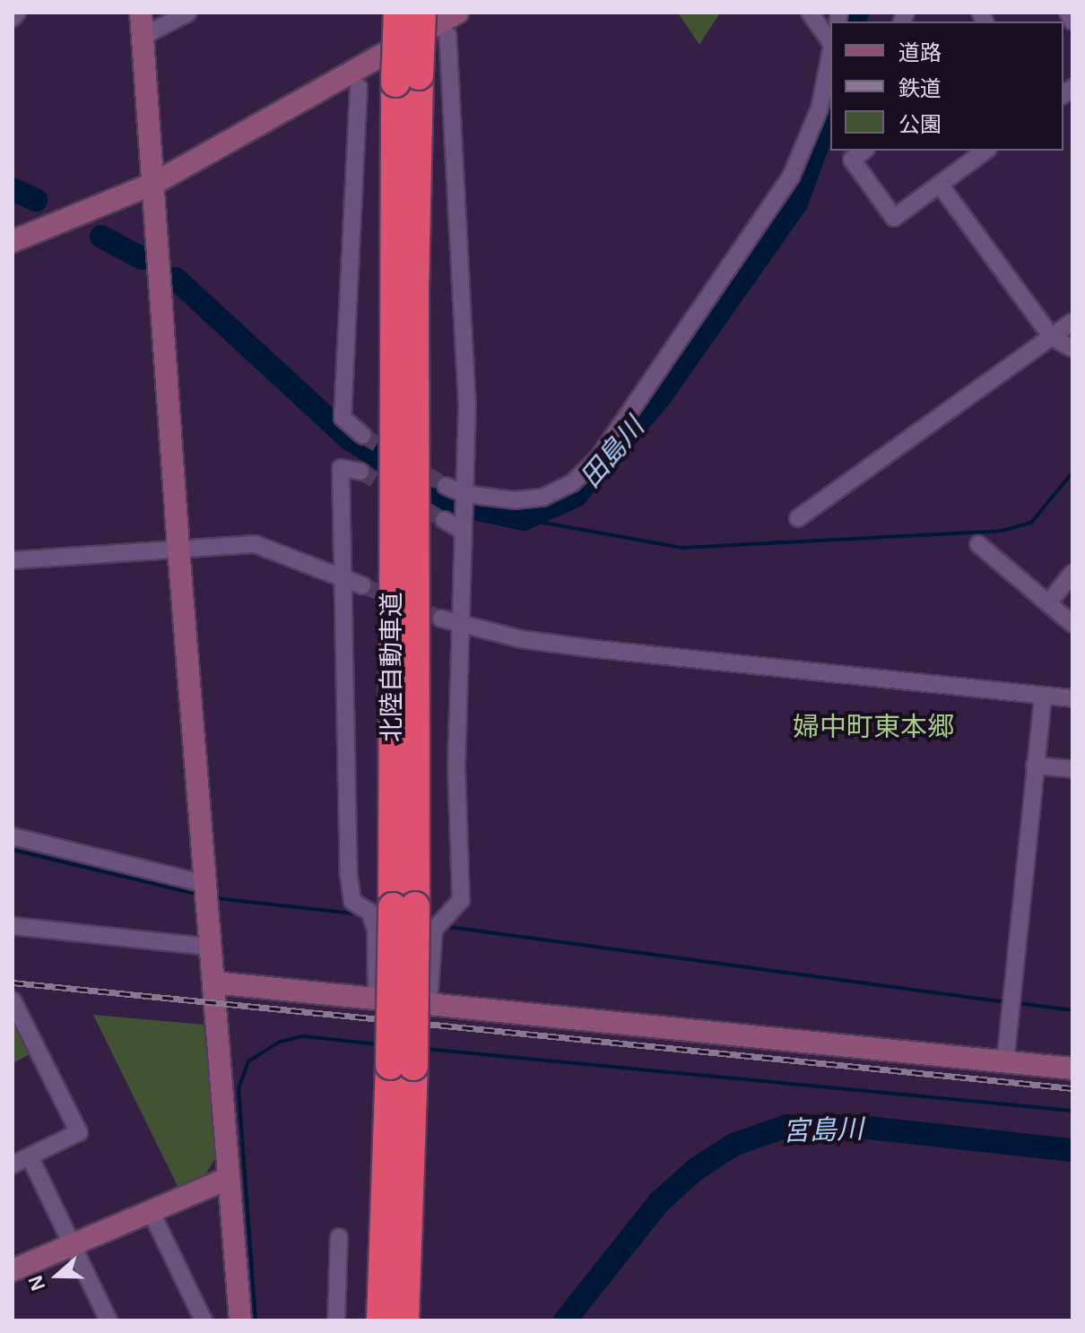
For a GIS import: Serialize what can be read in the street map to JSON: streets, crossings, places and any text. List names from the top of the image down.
{
  "streets": {
    "highway": ["北陸自動車道"]
  },
  "districts": ["婦中町東本郷"],
  "water": ["田島川", "宮島川"],
  "legend": ["道路", "鉄道", "公園"],
  "north": "left"
}
